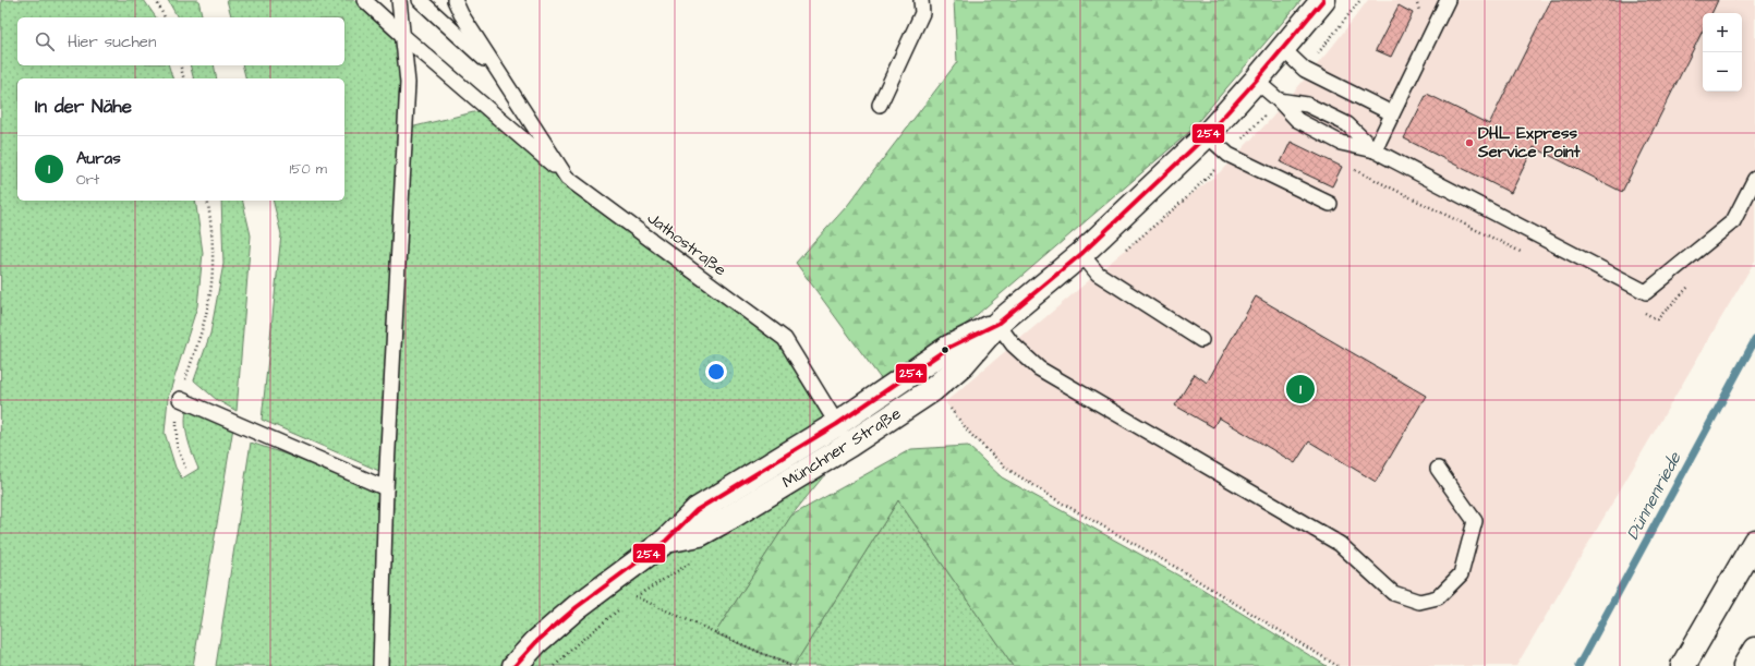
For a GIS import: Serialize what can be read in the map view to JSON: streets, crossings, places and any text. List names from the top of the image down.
{
  "streets": {
    "main road": ["Münchner Straße"],
    "lane": ["Jathostraße"]
  },
  "crossings": [
    ["Jathostraße", "Münchner Straße"]
  ],
  "water": ["Dünnenriede"],
  "places": ["DHL Express Service Point"],
  "lines": ["transit line 254"],
  "page": {
    "map_buttons": ["+", "−"],
    "search": "Hier suchen",
    "heading": "In der Nähe",
    "list": [
      {
        "mark": "1",
        "name": "Auras",
        "note": "Ort",
        "value": "150 m"
      }
    ],
    "pins": "1"
  }
}
